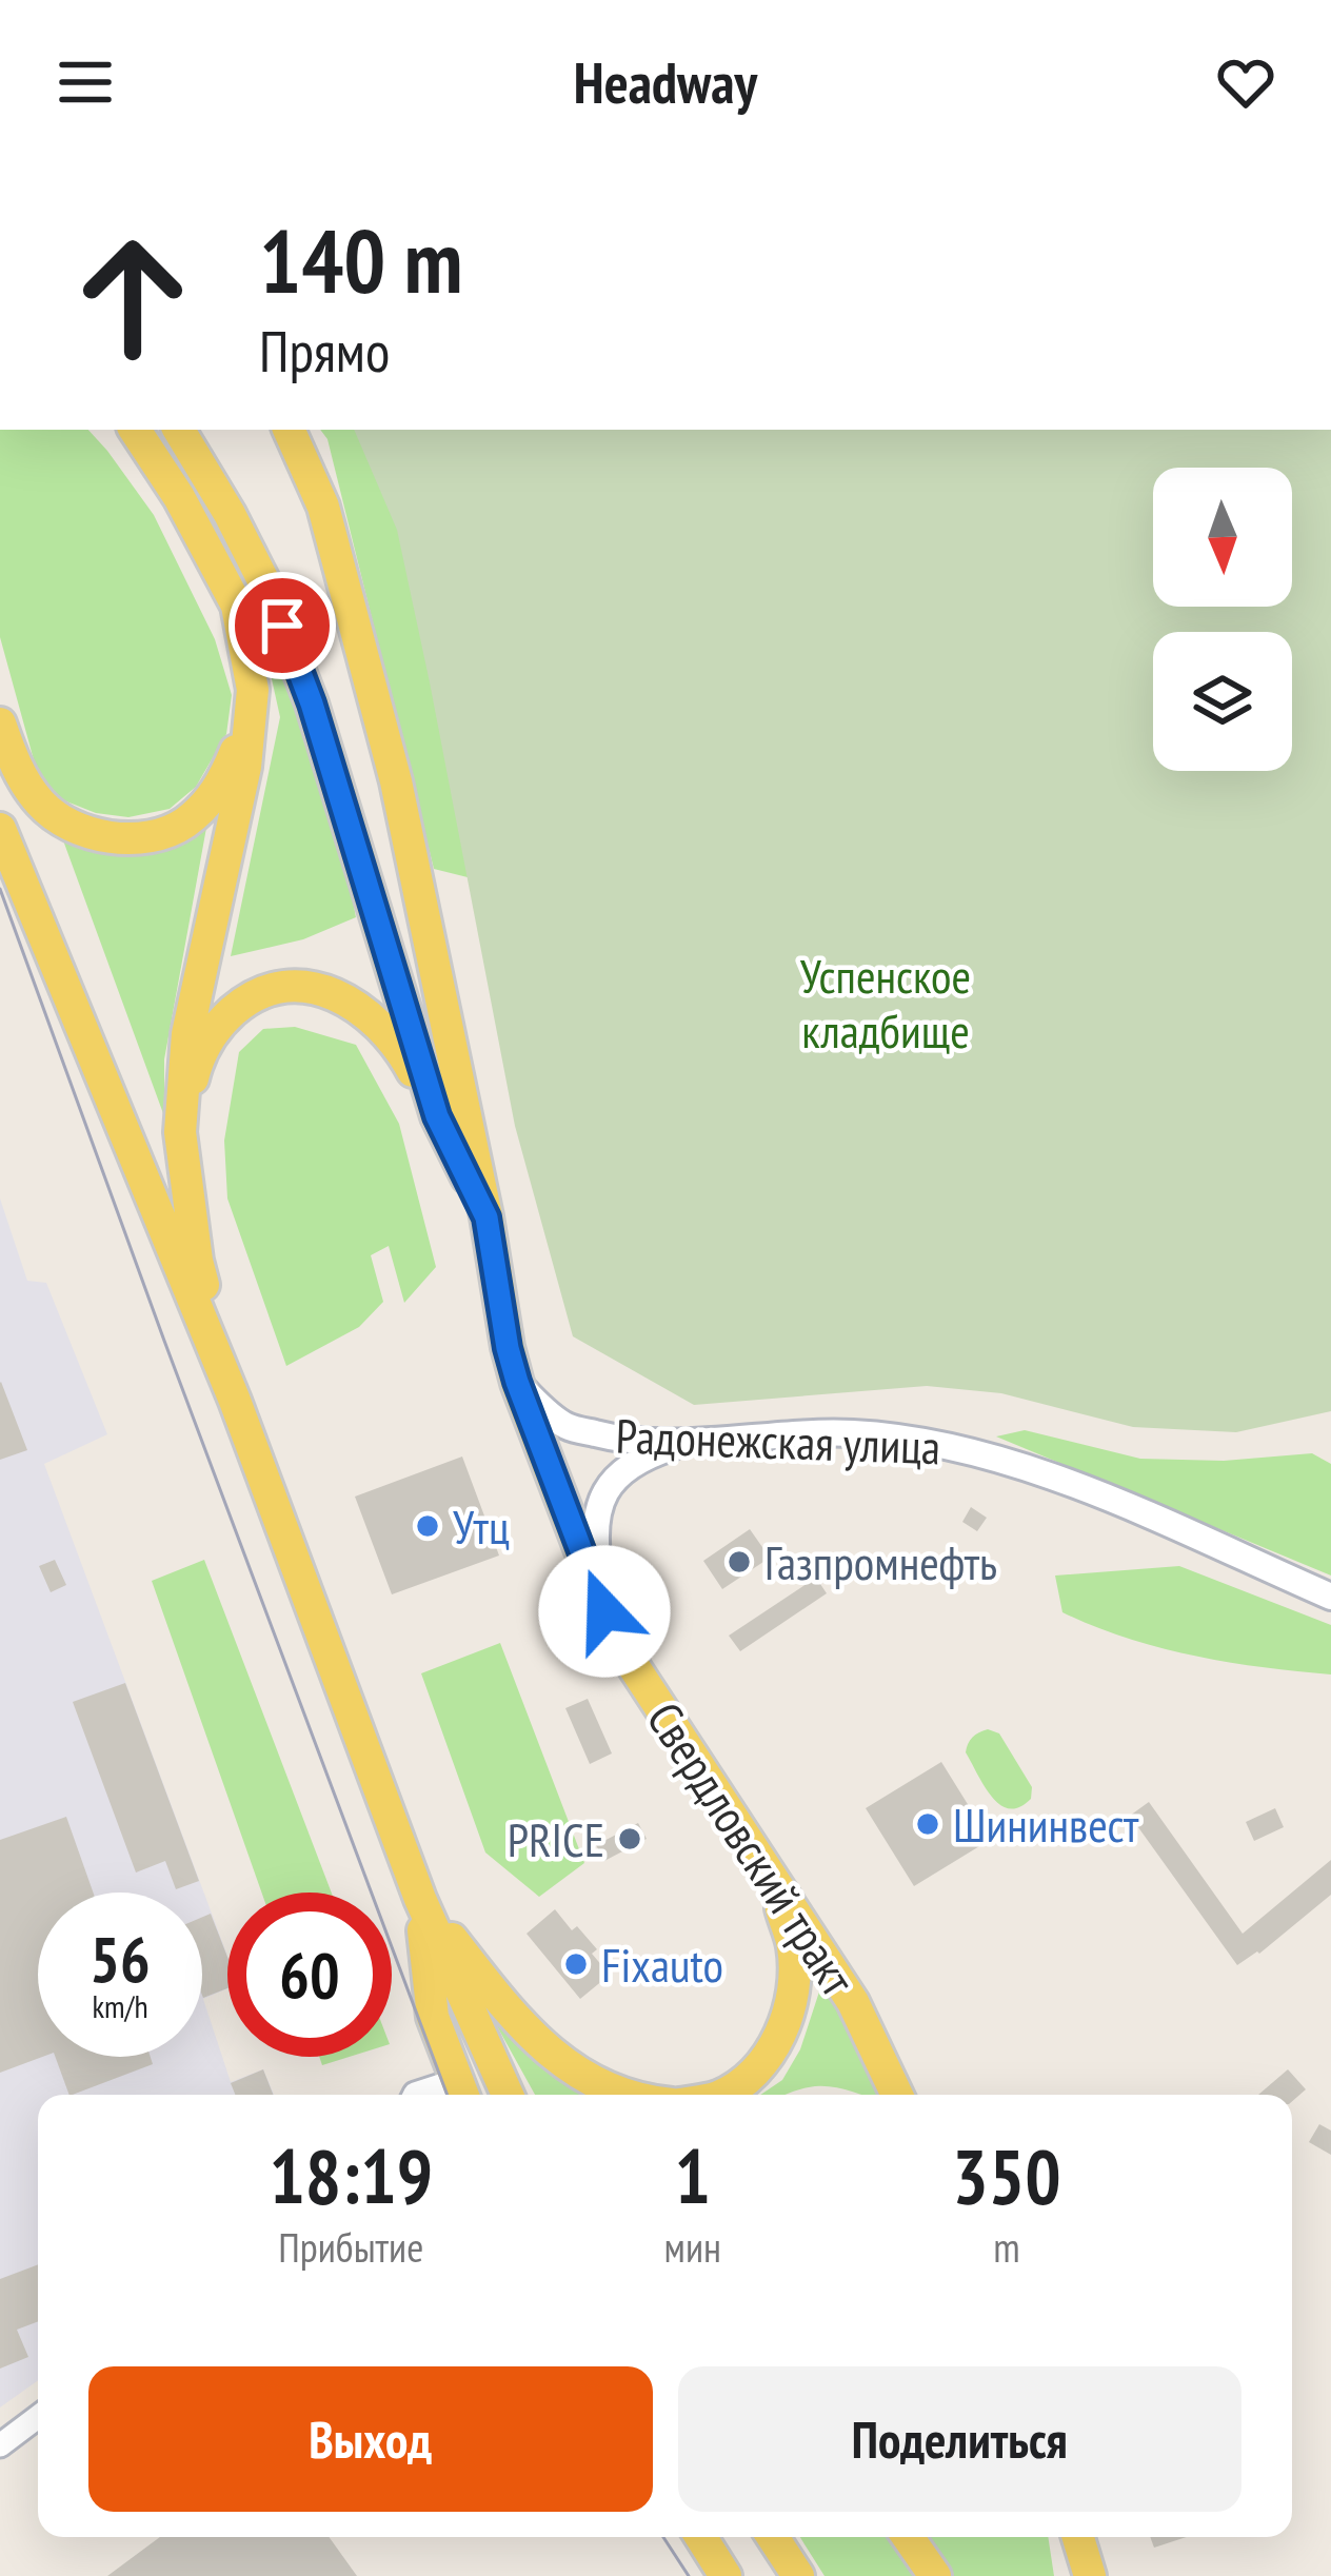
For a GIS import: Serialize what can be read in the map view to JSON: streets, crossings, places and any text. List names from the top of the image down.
{
  "streets": {
    "main road": ["Свердловский тракт"],
    "street": ["Радонежская улица"]
  },
  "crossings": [
    ["Радонежская улица", "Свердловский тракт"]
  ],
  "parks": ["Успенское кладбище"],
  "places": [
    "Утц",
    "Газпромнефть",
    "Шининвест",
    "PRICE",
    "Fixauto"
  ],
  "north": "bottom",
  "page": {
    "header": "Headway",
    "turn": ["140 m", "Прямо"],
    "speed": "56 km/h",
    "limit": "60",
    "eta": [
      "18:19",
      "Прибытие",
      "1",
      "мин",
      "350",
      "m"
    ],
    "buttons": ["Выход", "Поделиться"]
  }
}
